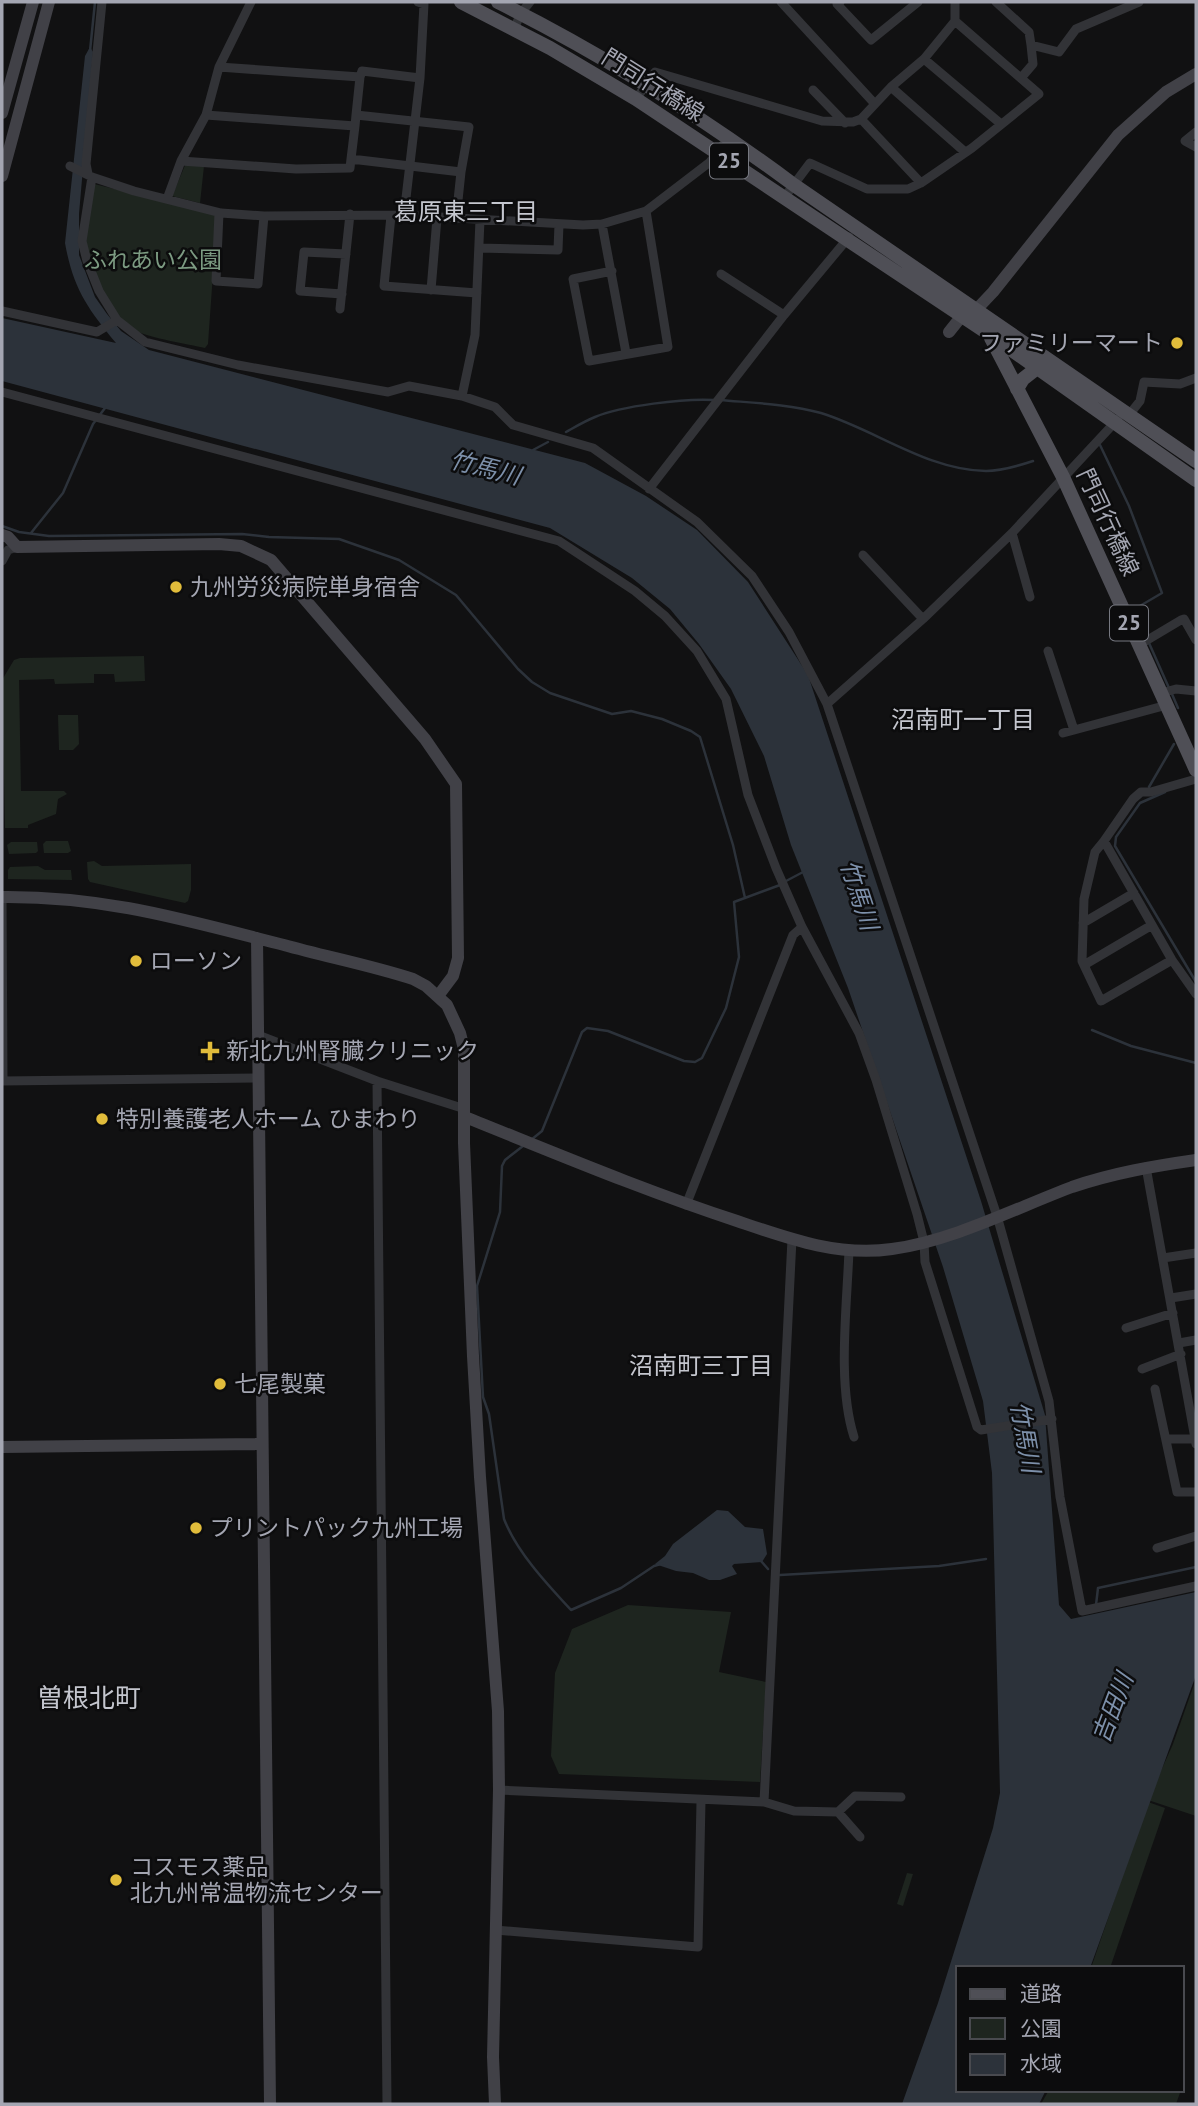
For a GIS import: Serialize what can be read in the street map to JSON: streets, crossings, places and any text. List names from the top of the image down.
{
  "streets": {
    "main road": ["門司行橋線", "25"]
  },
  "districts": [
    "葛原東三丁目",
    "沼南町一丁目",
    "沼南町三丁目",
    "曽根北町"
  ],
  "water": ["竹馬川", "吉田川"],
  "parks": ["ふれあい公園"],
  "places": {
    "other": [
      "ファミリーマート",
      "九州労災病院単身宿舎",
      "ローソン",
      "特別養護老人ホーム ひまわり",
      "七尾製菓",
      "プリントパック九州工場",
      "コスモス薬品 北九州常温物流センター"
    ],
    "health": ["新北九州腎臓クリニック"]
  },
  "legend": ["道路", "公園", "水域"]
}
